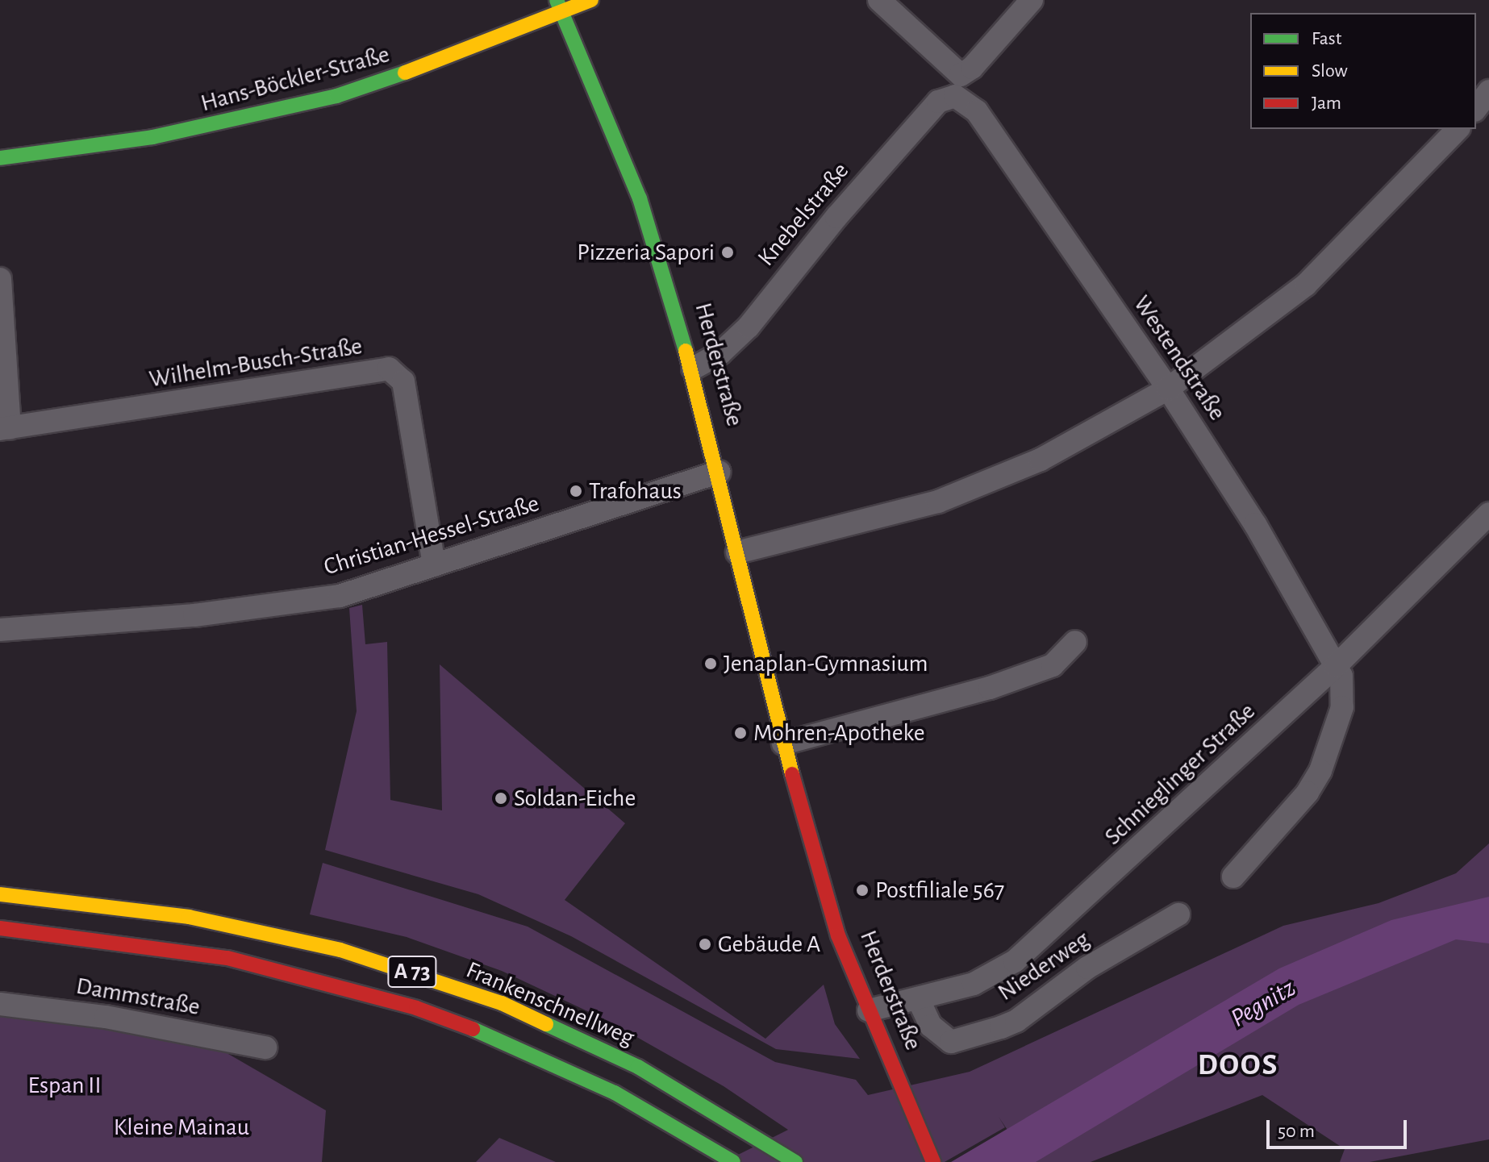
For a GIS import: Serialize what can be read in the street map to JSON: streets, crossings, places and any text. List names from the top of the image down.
{
  "streets": {
    "main road": [
      "Hans-Böckler-Straße",
      "Herderstraße",
      "A 73",
      "Frankenschnellweg"
    ],
    "street": [
      "Knebelstraße",
      "Westendstraße",
      "Wilhelm-Busch-Straße",
      "Christian-Hessel-Straße",
      "Schnieglinger Straße",
      "Niederweg",
      "Dammstraße"
    ]
  },
  "crossings": [
    ["Hans-Böckler-Straße", "Herderstraße"],
    ["Knebelstraße", "Westendstraße"],
    ["Knebelstraße", "Herderstraße"],
    ["Westendstraße", "Schnieglinger Straße"],
    ["Wilhelm-Busch-Straße", "Christian-Hessel-Straße"],
    ["Herderstraße", "Christian-Hessel-Straße"],
    ["Herderstraße", "Schnieglinger Straße"],
    ["Schnieglinger Straße", "Niederweg"]
  ],
  "districts": ["DOOS"],
  "water": ["Pegnitz"],
  "parks": ["Espan II", "Kleine Mainau"],
  "places": [
    "Pizzeria Sapori",
    "Trafohaus",
    "Jenaplan-Gymnasium",
    "Mohren-Apotheke",
    "Soldan-Eiche",
    "Postfiliale 567",
    "Gebäude A"
  ],
  "legend": ["Fast", "Slow", "Jam"],
  "scale_bar": "50 m"
}
